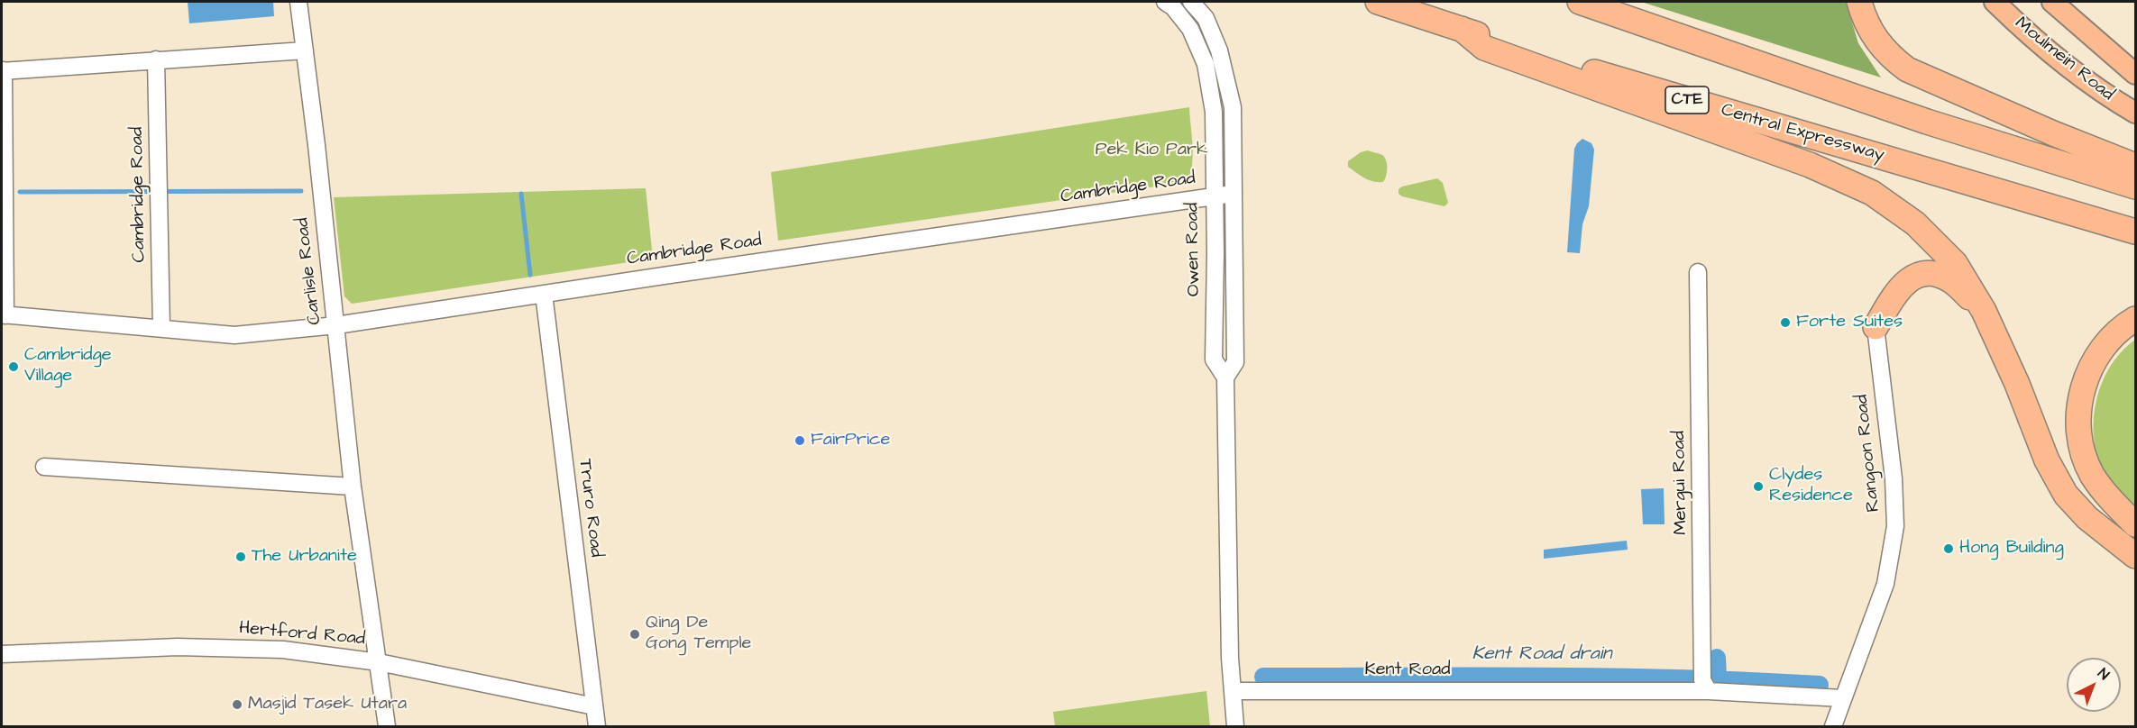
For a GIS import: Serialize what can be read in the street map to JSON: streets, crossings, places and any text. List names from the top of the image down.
{
  "streets": {
    "highway": ["CTE", "Central Expressway"],
    "main road": ["Moulmein Road"],
    "street": [
      "Cambridge Road",
      "Owen Road",
      "Carlisle Road",
      "Rangoon Road",
      "Mergui Road",
      "Truro Road",
      "Hertford Road",
      "Kent Road"
    ]
  },
  "crossings": [
    ["Cambridge Road", "Owen Road"],
    ["Cambridge Road", "Carlisle Road"],
    ["Cambridge Road", "Truro Road"],
    ["Owen Road", "Kent Road"],
    ["Carlisle Road", "Hertford Road"],
    ["Rangoon Road", "Kent Road"],
    ["Mergui Road", "Kent Road"],
    ["Truro Road", "Hertford Road"]
  ],
  "water": ["Kent Road drain"],
  "parks": ["Pek Kio Park"],
  "places": [
    "Forte Suites",
    "Cambridge Village",
    "FairPrice",
    "Clydes Residence",
    "Hong Building",
    "The Urbanite",
    "Qing De Gong Temple",
    "Masjid Tasek Utara"
  ],
  "north": "top right"
}
